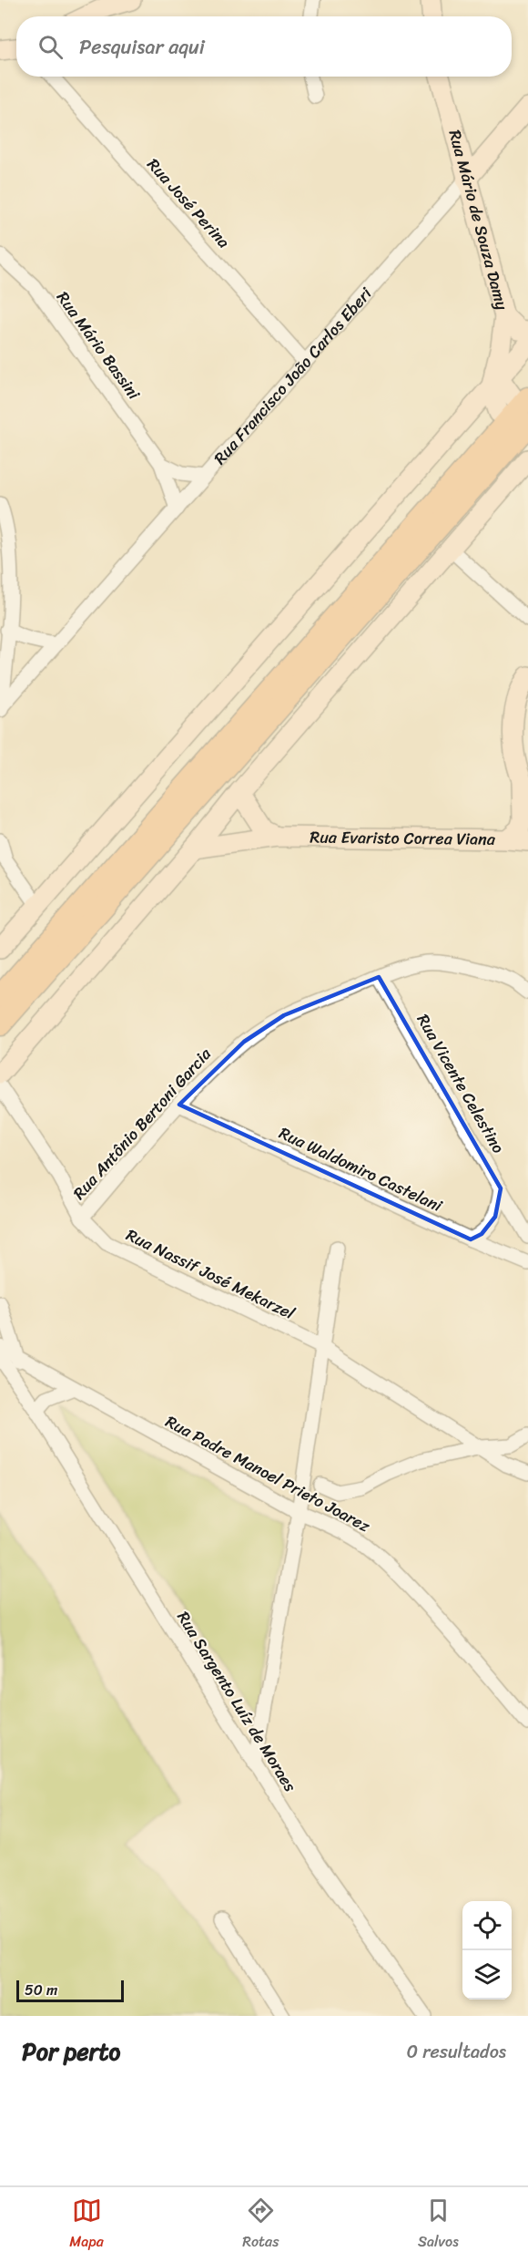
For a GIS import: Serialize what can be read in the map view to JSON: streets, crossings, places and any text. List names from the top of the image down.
{
  "streets": {
    "main road": ["Rua Mário de Souza Damy", "Rua Francisco João Carlos Eberi", "Rua Evaristo Correa Viana"],
    "street": [
      "Rua José Perina",
      "Rua Mário Bassini",
      "Rua Vicente Celestino",
      "Rua Antônio Bertoni Garcia",
      "Rua Waldomiro Castelani",
      "Rua Nassif José Mekarzel",
      "Rua Padre Manoel Prieto Joarez",
      "Rua Sargento Luíz de Moraes"
    ]
  },
  "crossings": [
    ["Rua José Perina", "Rua Francisco João Carlos Eberi"],
    ["Rua Mário de Souza Damy", "Rua Francisco João Carlos Eberi"],
    ["Rua Mário Bassini", "Rua Francisco João Carlos Eberi"],
    ["Rua Vicente Celestino", "Rua Antônio Bertoni Garcia"],
    ["Rua Antônio Bertoni Garcia", "Rua Waldomiro Castelani"],
    ["Rua Antônio Bertoni Garcia", "Rua Nassif José Mekarzel"],
    ["Rua Padre Manoel Prieto Joarez", "Rua Sargento Luíz de Moraes"]
  ],
  "scale_bar": "50 m",
  "page": {
    "search": "Pesquisar aqui",
    "scale": "50 m",
    "heading": ["Por perto", "0 resultados"],
    "nav": ["Mapa", "Rotas", "Salvos"]
  }
}
